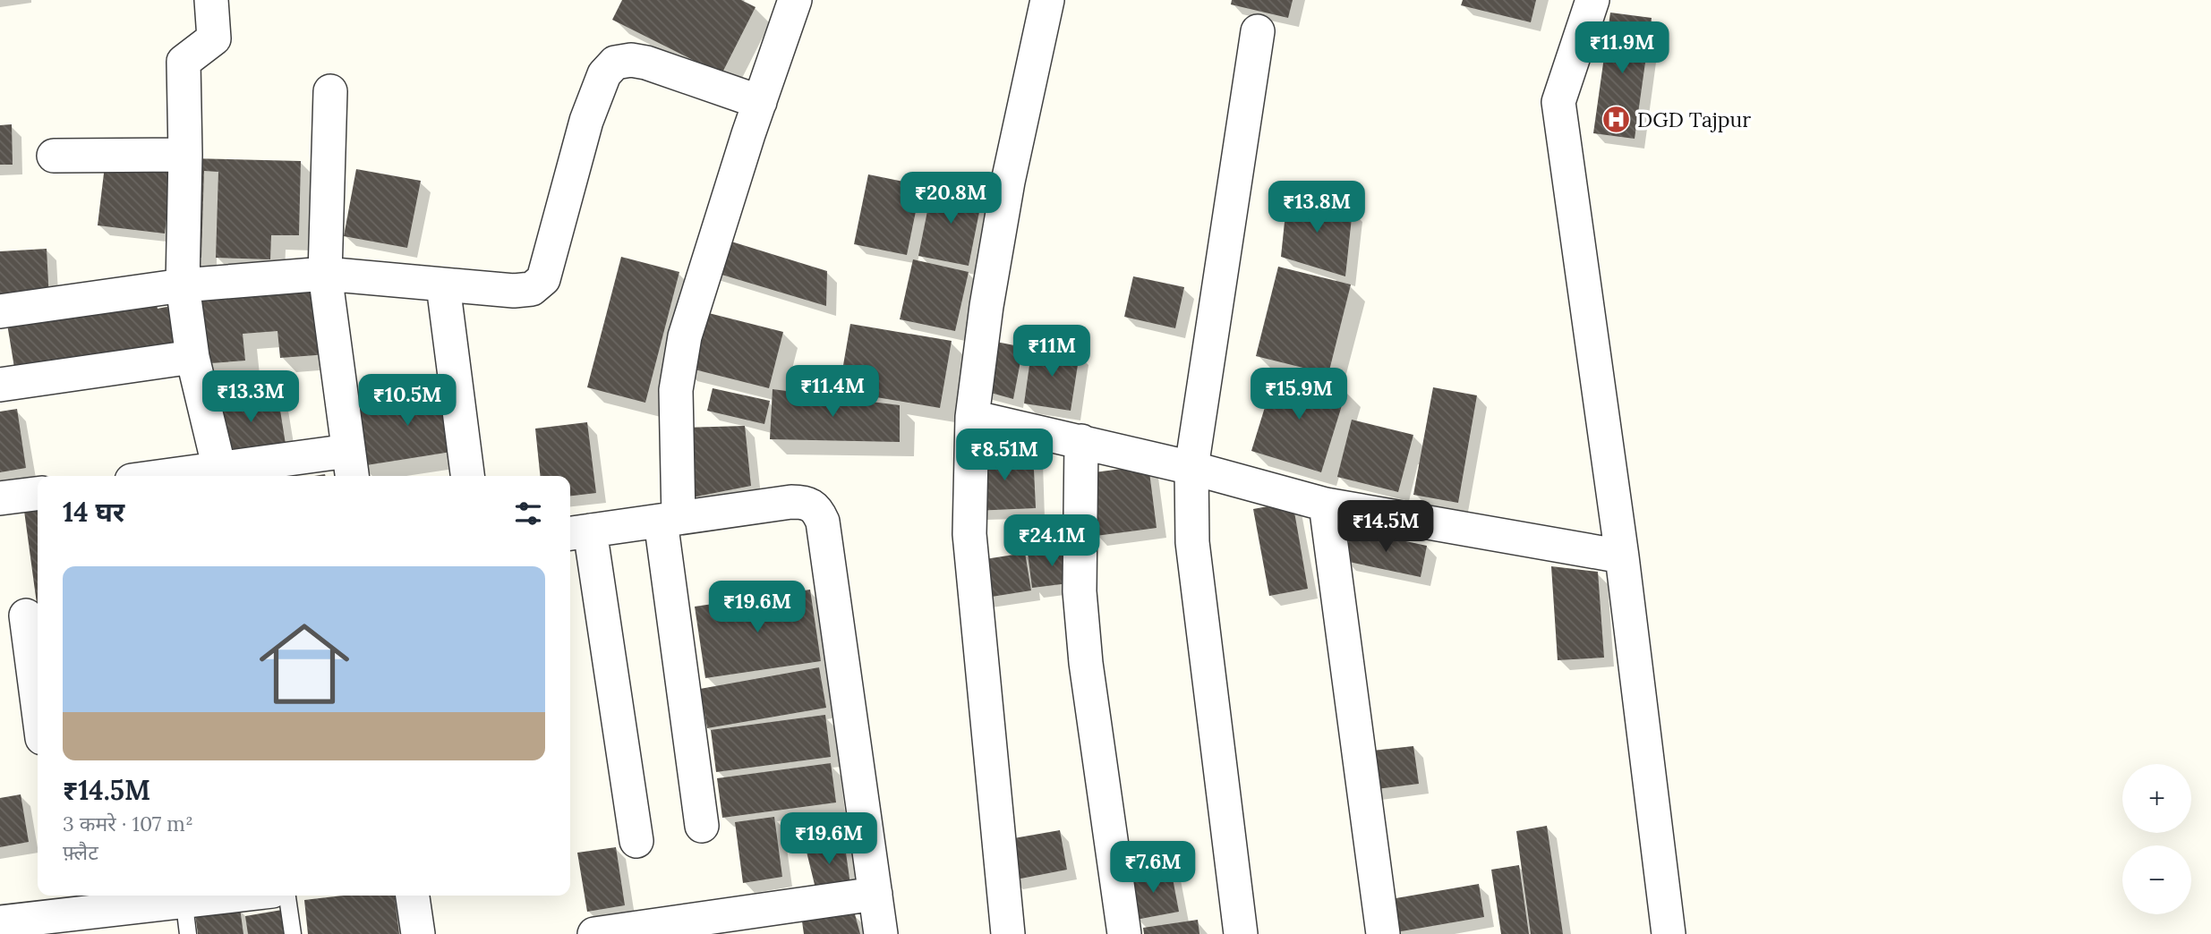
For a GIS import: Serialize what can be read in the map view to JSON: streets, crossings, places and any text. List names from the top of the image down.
{
  "places": {
    "hospital": ["DGD Tajpur"]
  },
  "page": {
    "price": [
      "₹11.9M",
      "₹20.8M",
      "₹13.8M",
      "₹11M",
      "₹11.4M",
      "₹15.9M",
      "₹13.3M",
      "₹10.5M",
      "₹8.51M",
      "₹14.5M",
      "₹24.1M",
      "₹19.6M",
      "₹19.6M",
      "₹7.6M"
    ],
    "heading": "14 घर",
    "list": [
      {
        "name": "₹14.5M",
        "note": "3 कमरे · 107 m² · फ़्लैट"
      }
    ],
    "map_buttons": ["+", "−"]
  }
}
